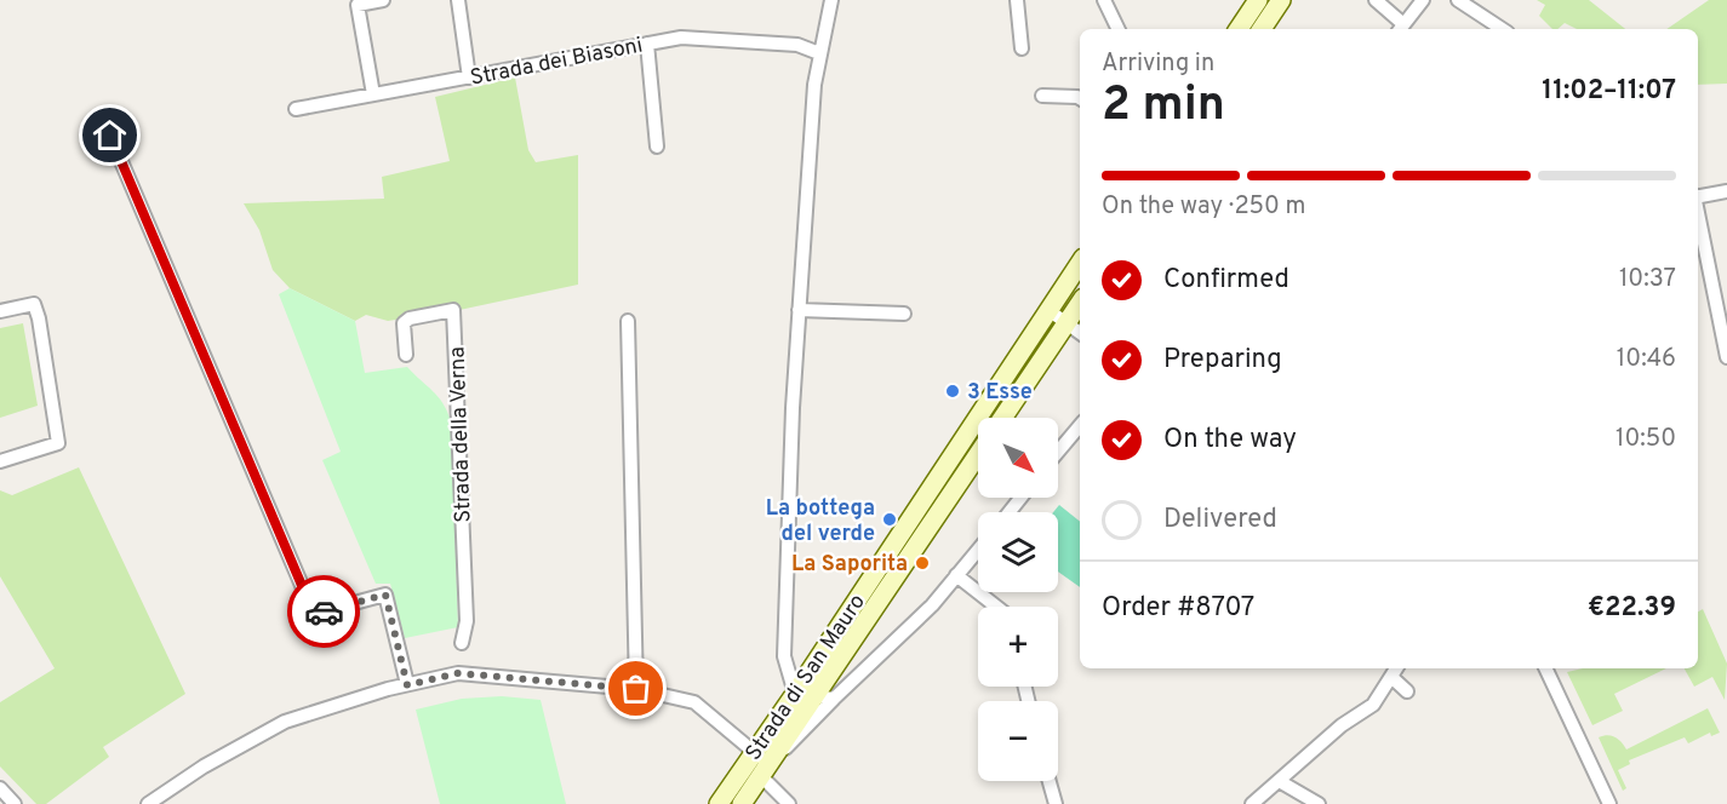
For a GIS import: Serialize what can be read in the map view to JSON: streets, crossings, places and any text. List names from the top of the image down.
{
  "streets": {
    "main road": ["Strada di San Mauro"],
    "street": ["Strada dei Biasoni", "Strada della Verna"]
  },
  "places": ["3 Esse", "La bottega del verde", "La Saporita"],
  "north": "bottom right",
  "page": {
    "heading": ["2 min", "Arriving in", "11:02–11:07"],
    "panel": ["Order #8707", "€22.39"],
    "bar": "On the way · 250 m",
    "list": [
      ["Confirmed", "10:37"],
      ["Preparing", "10:46"],
      ["On the way", "10:50"],
      "Delivered"
    ],
    "map_buttons": ["+", "−"]
  }
}
